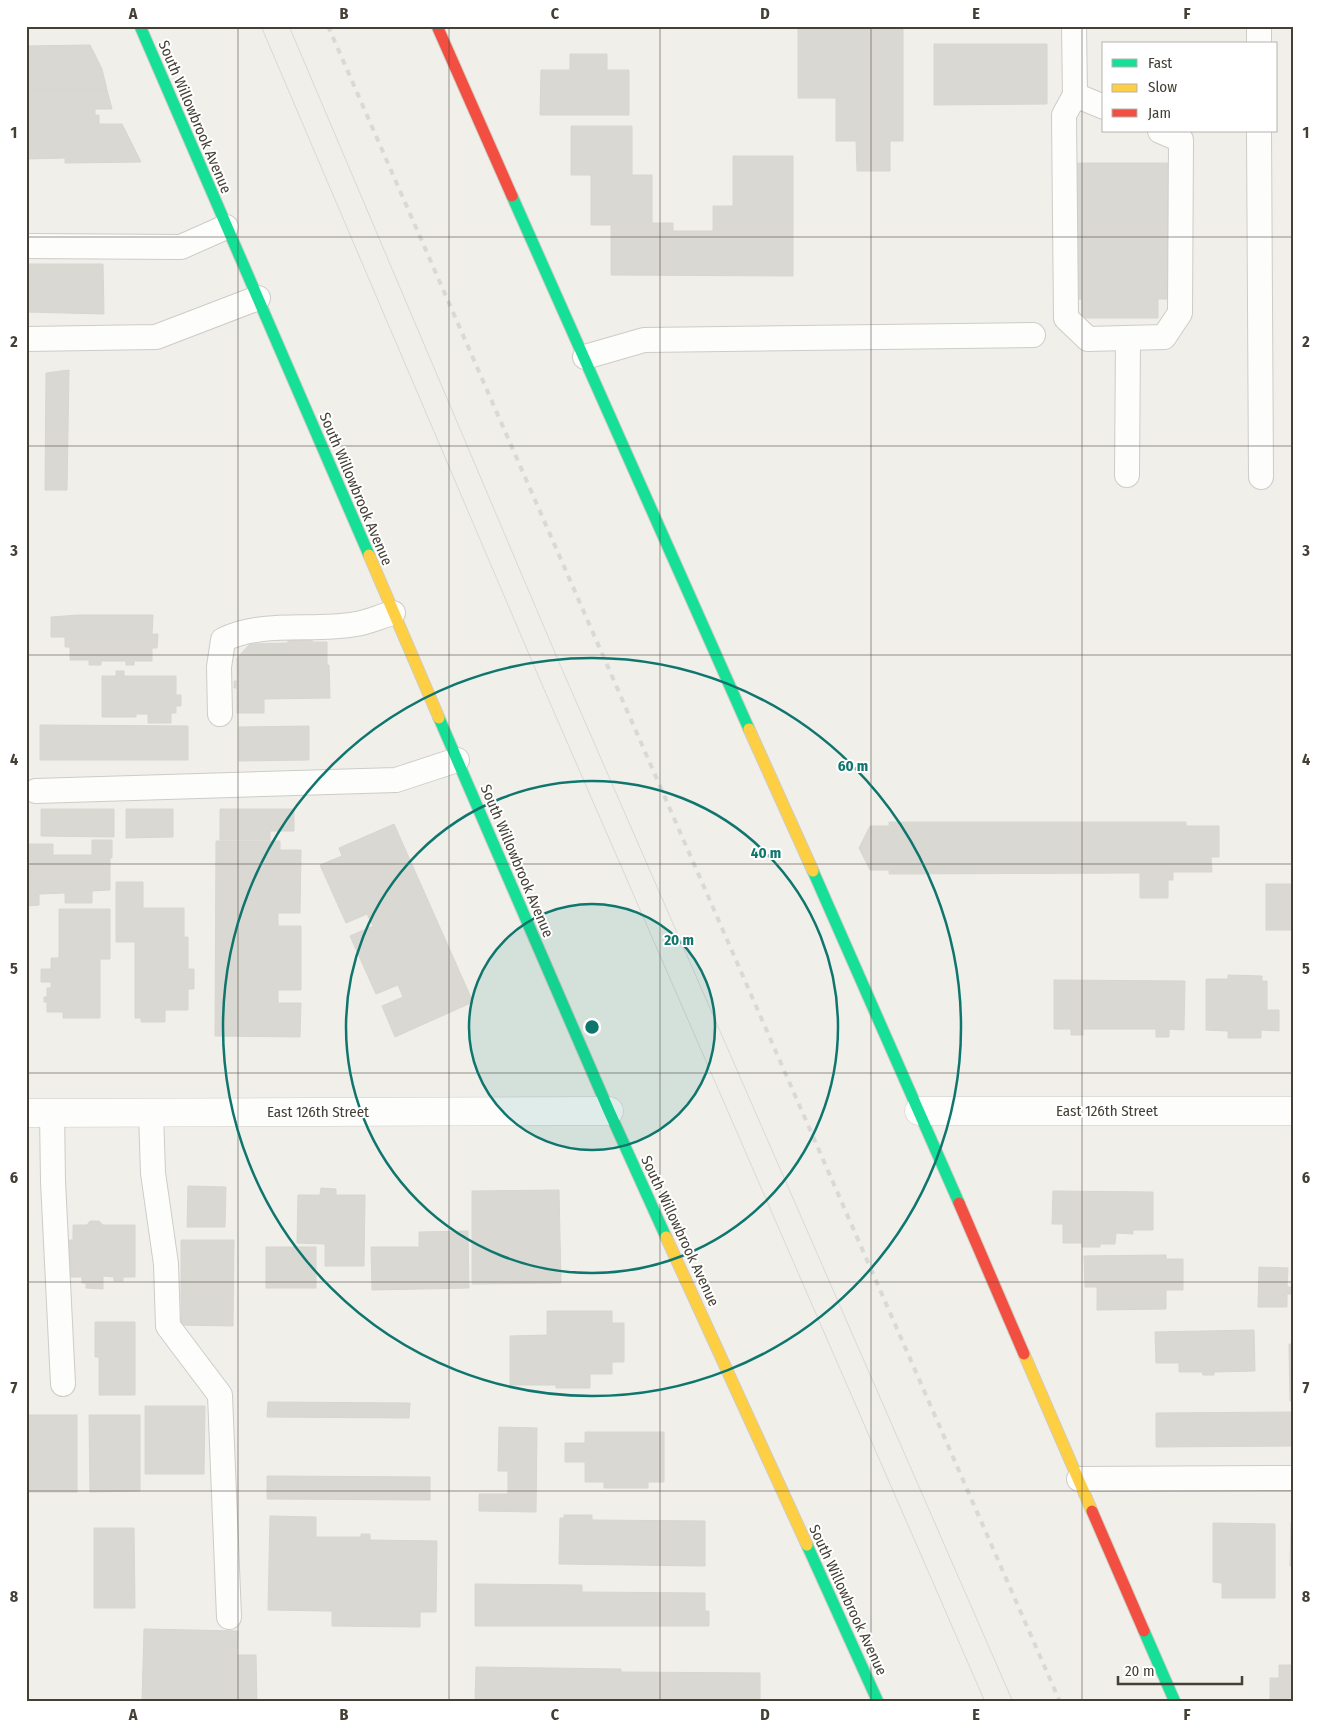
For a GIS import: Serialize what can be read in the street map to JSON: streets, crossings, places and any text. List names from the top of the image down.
{
  "streets": {
    "street": ["South Willowbrook Avenue", "East 126th Street"]
  },
  "crossings": [
    ["South Willowbrook Avenue", "East 126th Street"]
  ],
  "legend": ["Fast", "Slow", "Jam"],
  "scale_bar": "20 m",
  "grid": {
    "columns": [
      "A",
      "B",
      "C",
      "D",
      "E",
      "F"
    ],
    "rows": [
      "1",
      "2",
      "3",
      "4",
      "5",
      "6",
      "7",
      "8"
    ]
  },
  "rings": ["60 m", "40 m", "20 m"]
}
